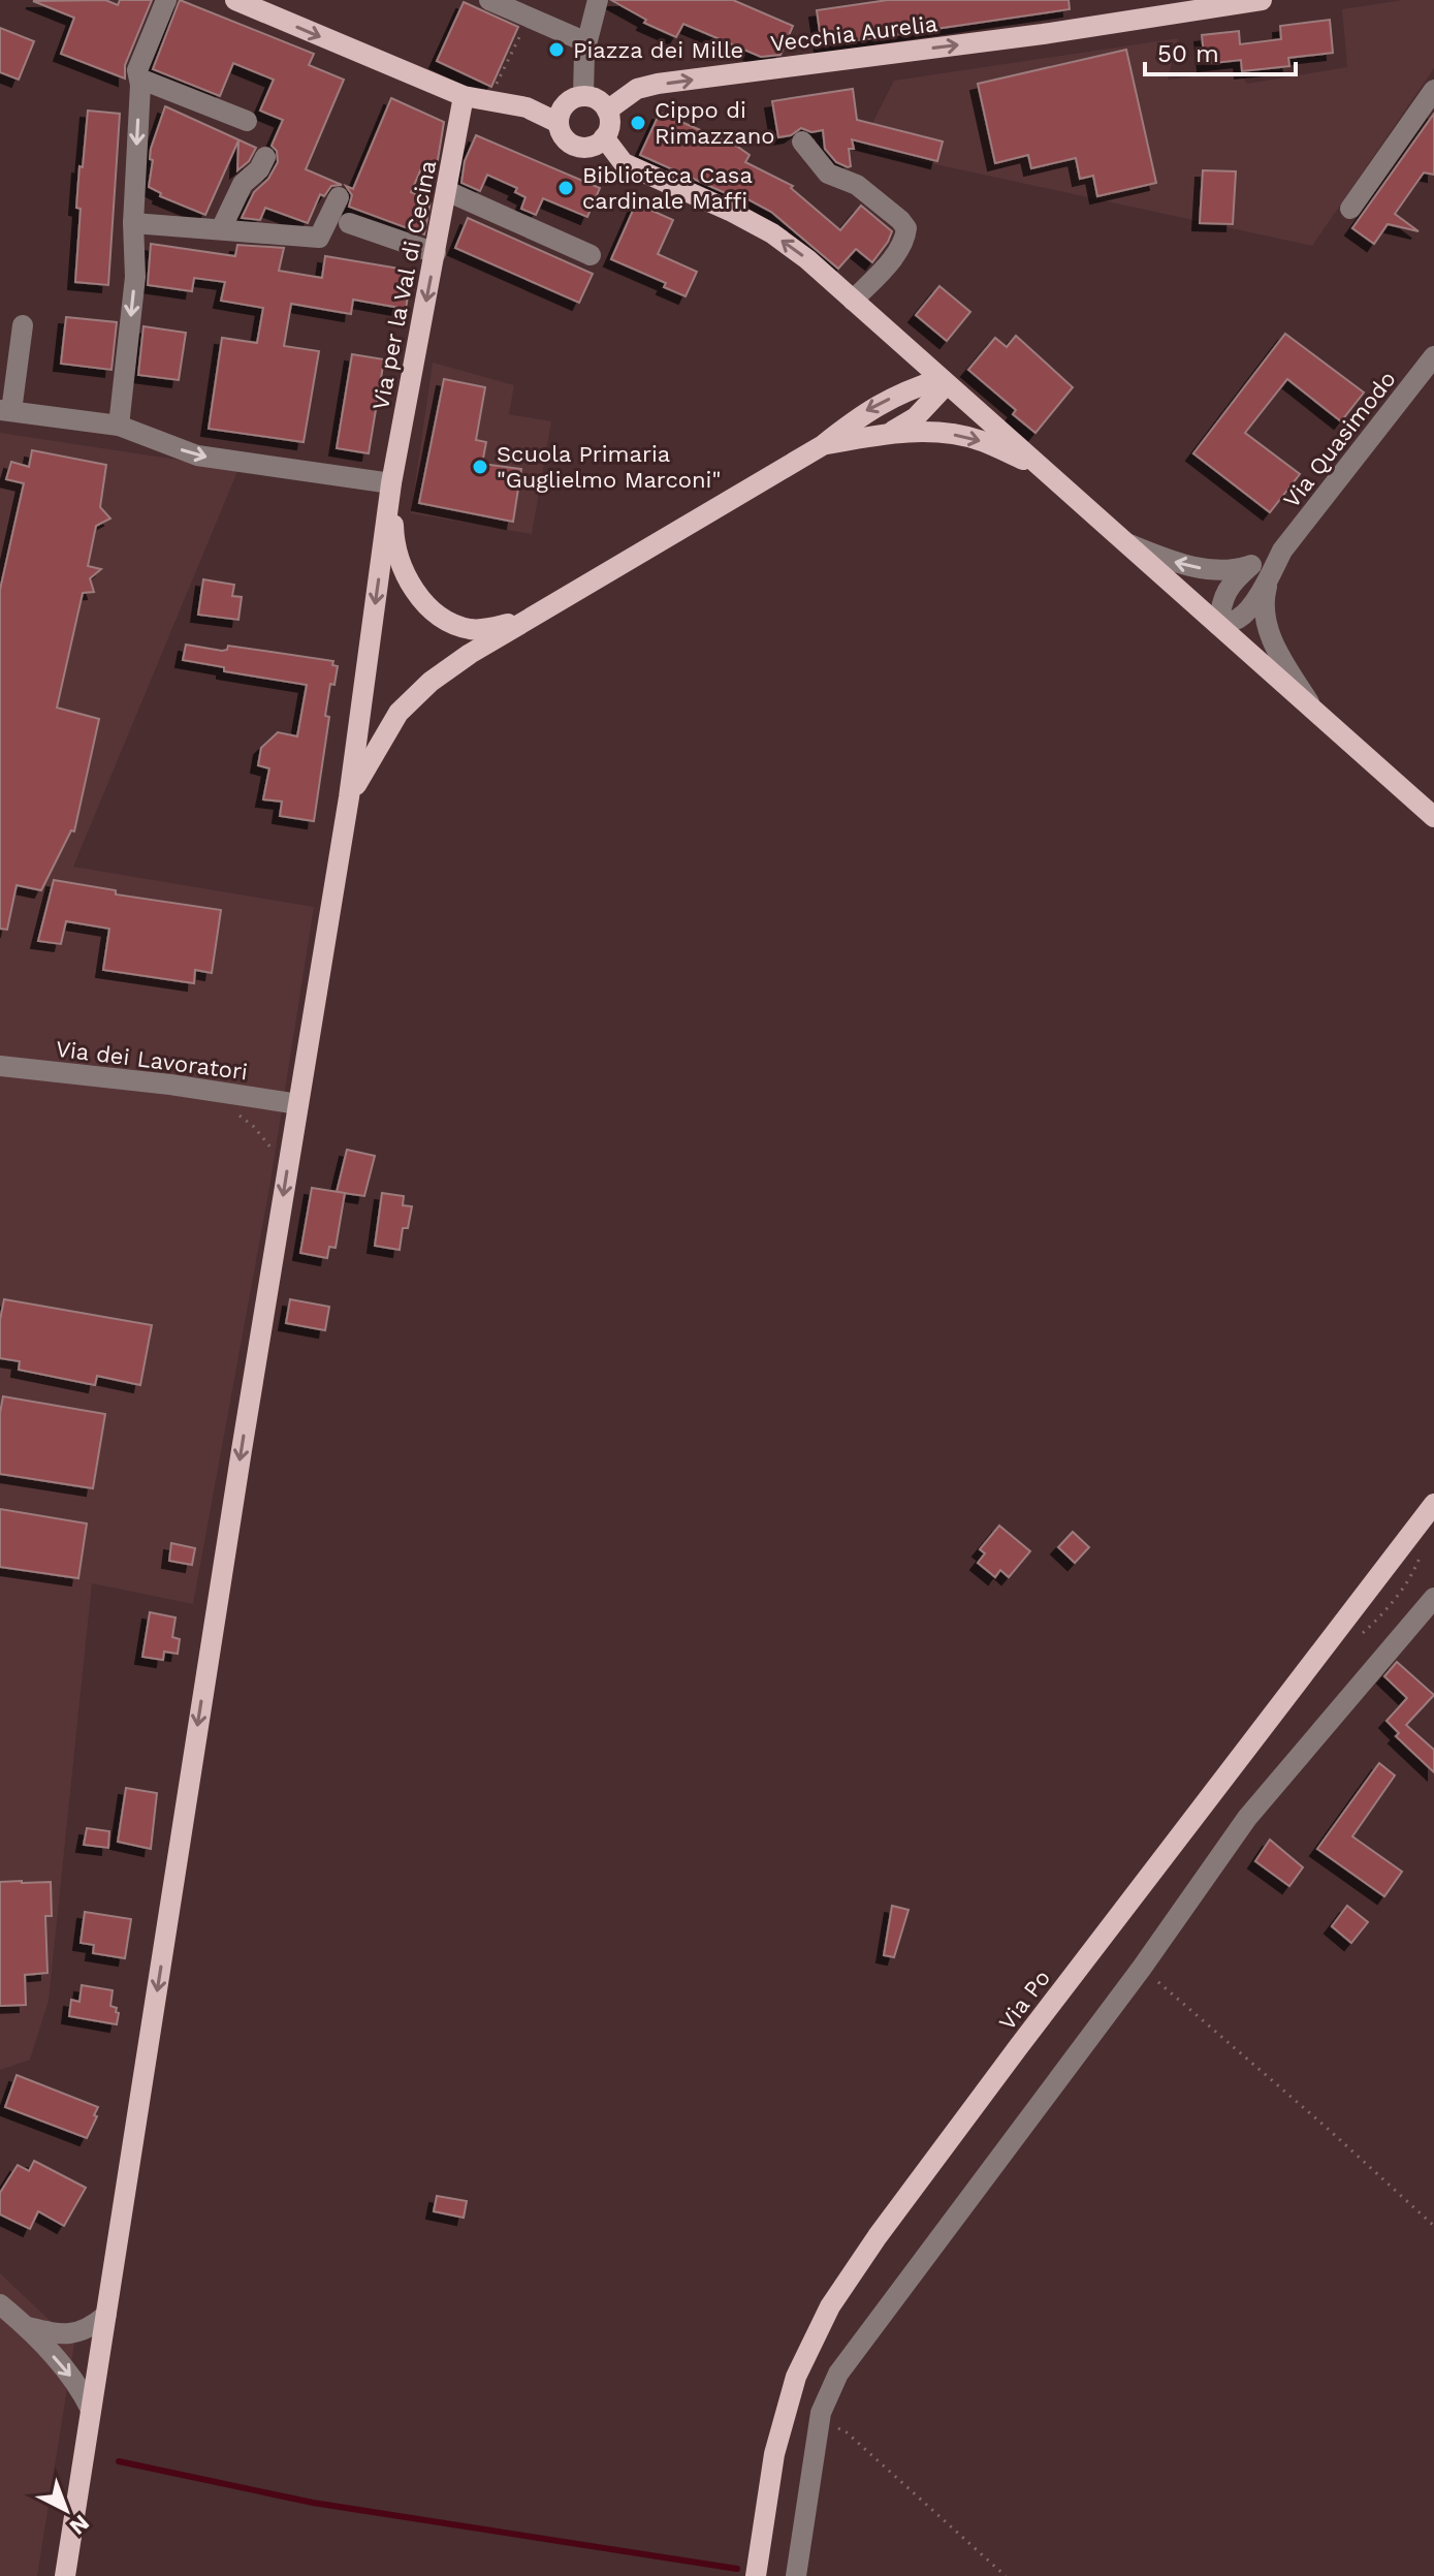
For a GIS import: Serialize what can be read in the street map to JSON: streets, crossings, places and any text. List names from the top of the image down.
{
  "streets": {
    "main road": ["Vecchia Aurelia", "Via per la Val di Cecina", "Via Po"],
    "street": ["Via Quasimodo", "Via dei Lavoratori"]
  },
  "one_way": ["Vecchia Aurelia", "Via per la Val di Cecina"],
  "places": [
    "Piazza dei Mille",
    "Cippo di Rimazzano",
    "Biblioteca Casa cardinale Maffi",
    "Scuola Primaria \"Guglielmo Marconi\""
  ],
  "scale_bar": "50 m",
  "north": "bottom right"
}
